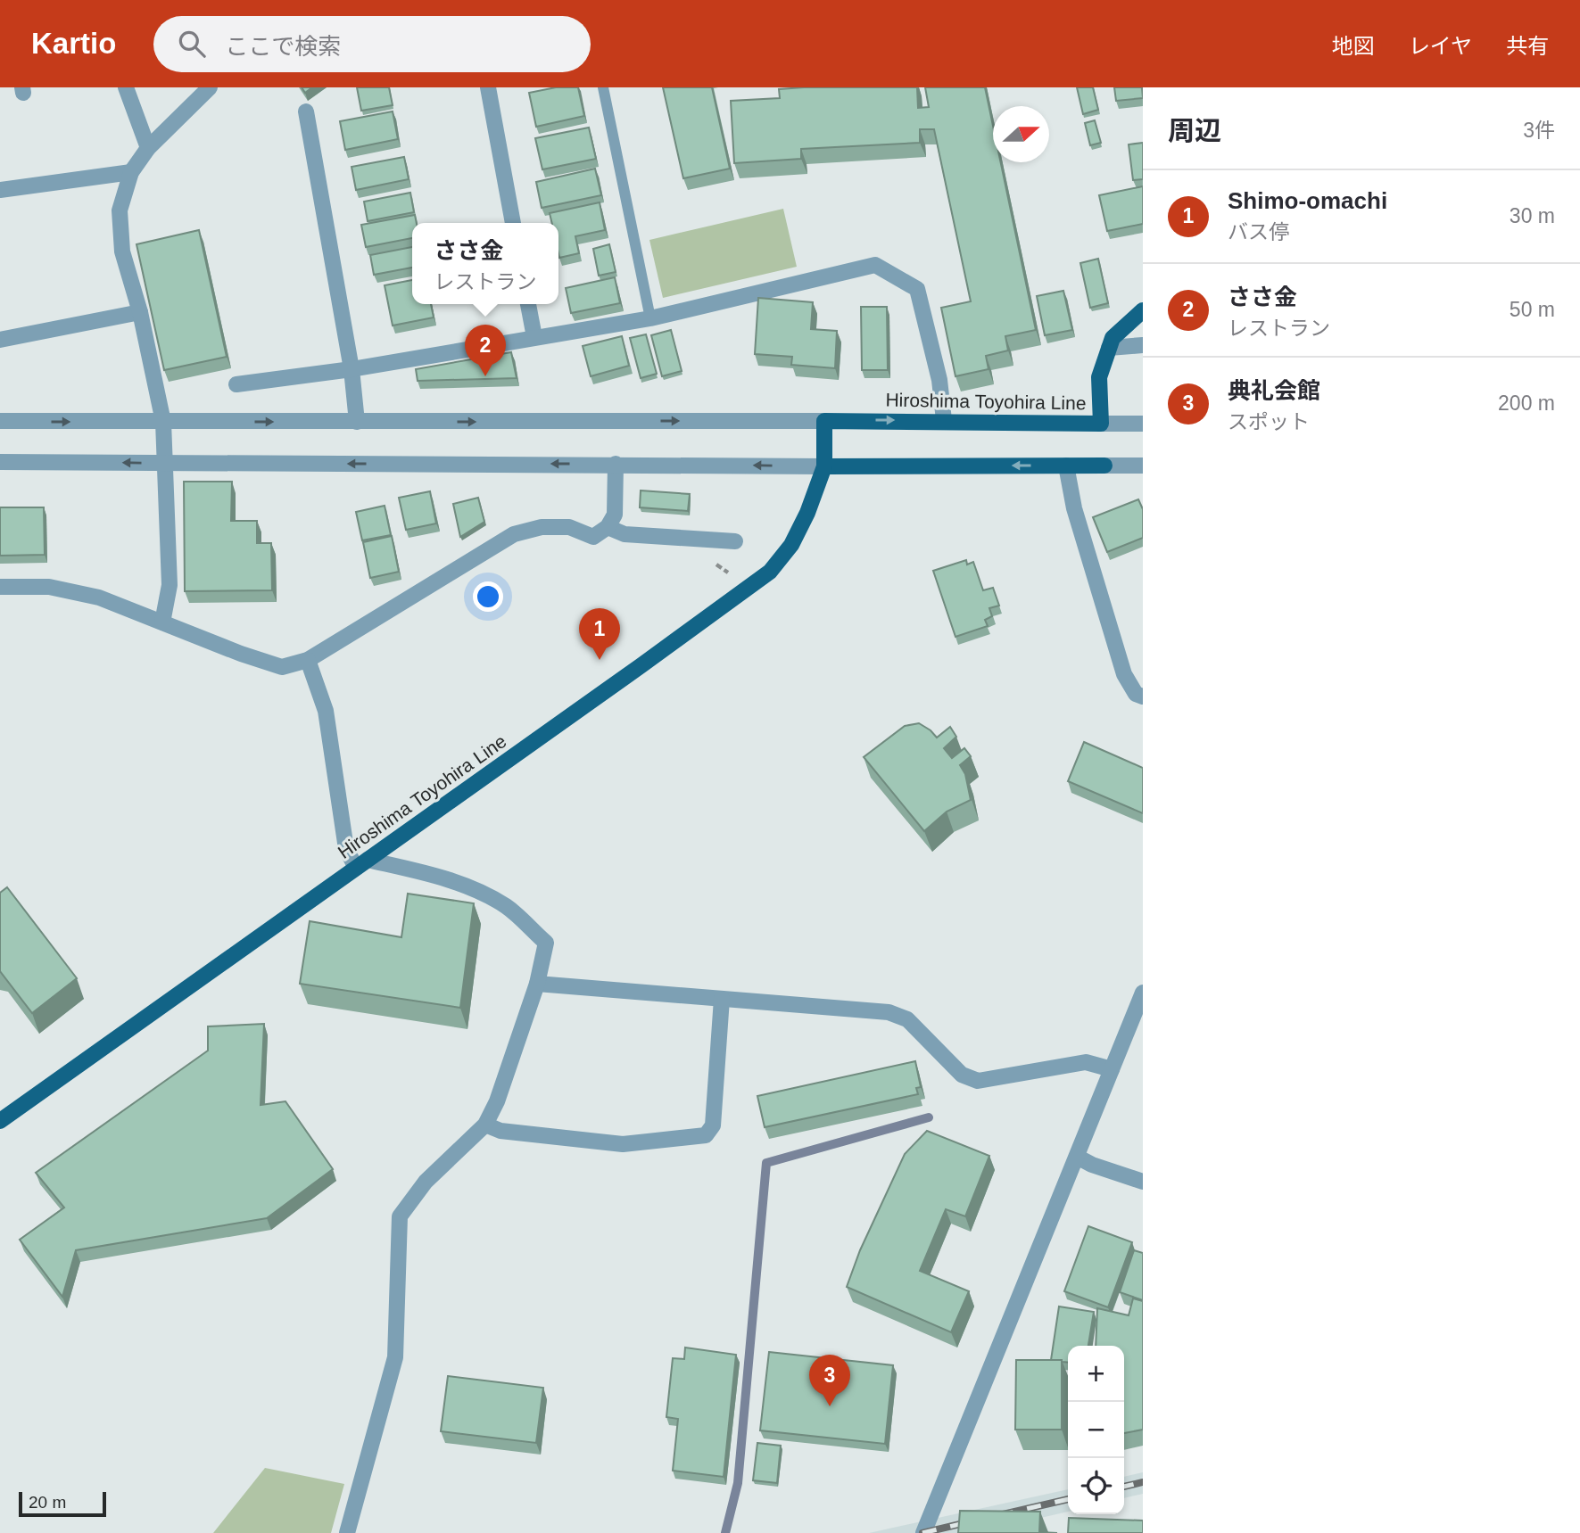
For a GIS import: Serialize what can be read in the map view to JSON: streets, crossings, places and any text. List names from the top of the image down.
{
  "streets": {
    "main road": ["Hiroshima Toyohira Line"]
  },
  "scale_bar": "20 m",
  "north": "right",
  "page": {
    "header": "Kartio",
    "search": "ここで検索",
    "nav": ["地図", "レイヤ", "共有"],
    "heading": ["周辺", "3件"],
    "list": [
      {
        "mark": "1",
        "name": "Shimo-omachi",
        "note": "バス停",
        "value": "30 m"
      },
      {
        "mark": "2",
        "name": "ささ金",
        "note": "レストラン",
        "value": "50 m"
      },
      {
        "mark": "3",
        "name": "典礼会館",
        "note": "スポット",
        "value": "200 m"
      }
    ],
    "popup": ["ささ金", "レストラン"],
    "pins": ["2", "1", "3"],
    "map_buttons": ["+", "−"],
    "scale": "20 m"
  }
}
